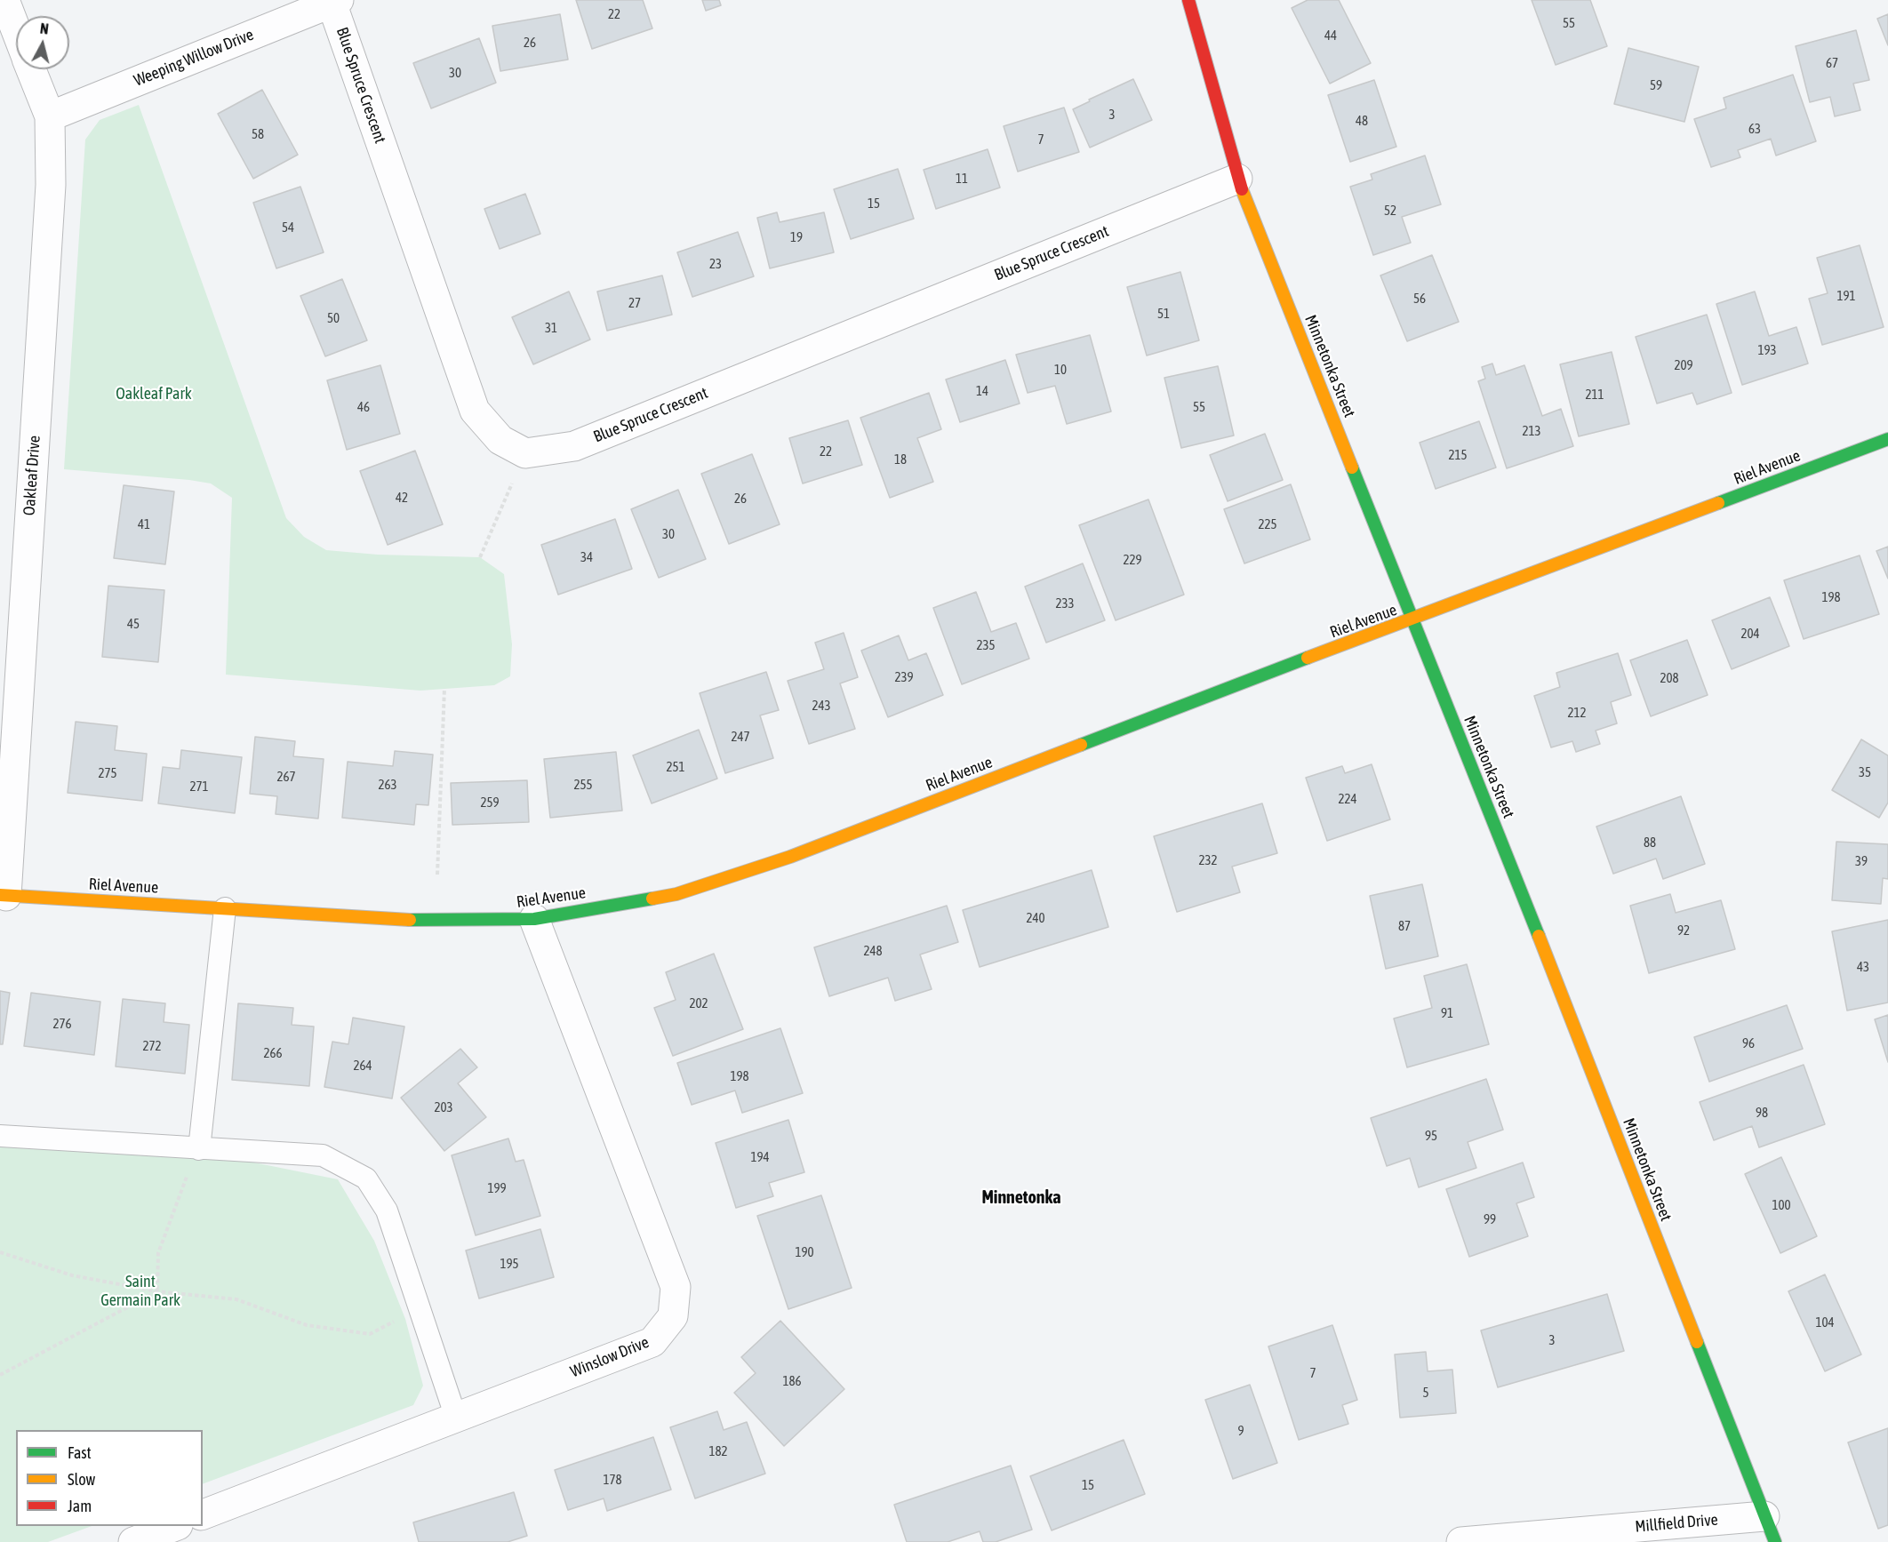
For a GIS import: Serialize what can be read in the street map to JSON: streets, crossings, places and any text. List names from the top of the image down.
{
  "streets": {
    "street": [
      "Weeping Willow Drive",
      "Blue Spruce Crescent",
      "Minnetonka Street",
      "Riel Avenue",
      "Oakleaf Drive",
      "Winslow Drive",
      "Millfield Drive"
    ]
  },
  "crossings": [
    ["Weeping Willow Drive", "Blue Spruce Crescent"],
    ["Weeping Willow Drive", "Oakleaf Drive"],
    ["Blue Spruce Crescent", "Minnetonka Street"],
    ["Minnetonka Street", "Riel Avenue"],
    ["Minnetonka Street", "Millfield Drive"],
    ["Riel Avenue", "Oakleaf Drive"],
    ["Riel Avenue", "Winslow Drive"]
  ],
  "districts": ["Minnetonka"],
  "parks": ["Oakleaf Park", "Saint Germain Park"],
  "house_numbers": [
    "22",
    "55",
    "44",
    "26",
    "67",
    "30",
    "59",
    "3",
    "48",
    "63",
    "58",
    "7",
    "11",
    "15",
    "52",
    "54",
    "19",
    "23",
    "191",
    "56",
    "27",
    "51",
    "50",
    "31",
    "193",
    "209",
    "10",
    "14",
    "211",
    "46",
    "55",
    "213",
    "22",
    "215",
    "18",
    "42",
    "26",
    "41",
    "225",
    "30",
    "34",
    "229",
    "198",
    "233",
    "45",
    "204",
    "235",
    "239",
    "208",
    "243",
    "212",
    "247",
    "251",
    "35",
    "275",
    "267",
    "263",
    "255",
    "271",
    "224",
    "259",
    "88",
    "232",
    "39",
    "240",
    "87",
    "92",
    "248",
    "43",
    "202",
    "91",
    "276",
    "96",
    "272",
    "266",
    "264",
    "198",
    "203",
    "98",
    "95",
    "194",
    "199",
    "100",
    "99",
    "190",
    "195",
    "104",
    "3",
    "7",
    "186",
    "5",
    "9",
    "182",
    "178",
    "15"
  ],
  "legend": ["Fast", "Slow", "Jam"],
  "north": "top"
}
